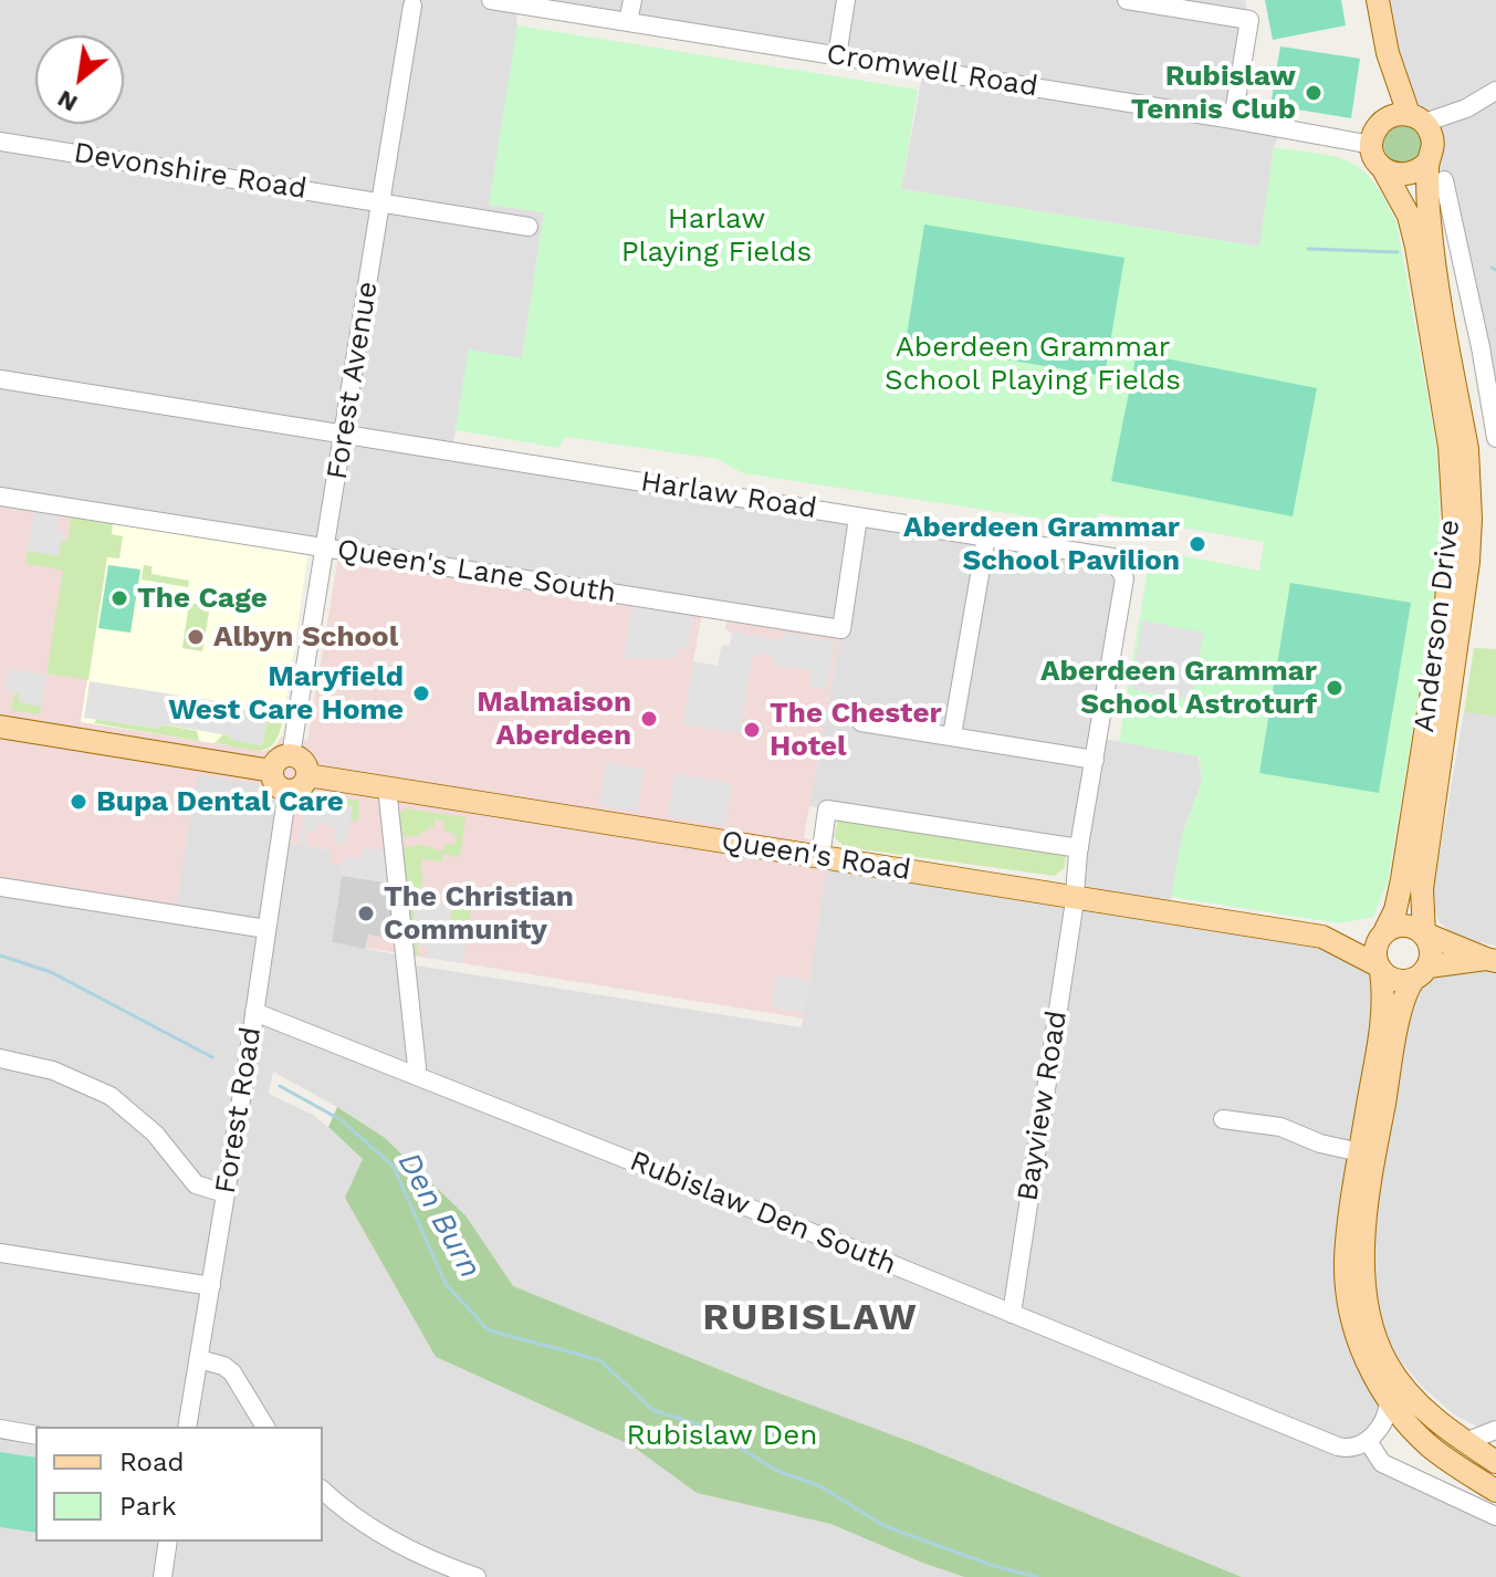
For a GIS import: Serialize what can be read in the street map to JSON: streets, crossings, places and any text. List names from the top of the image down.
{
  "streets": {
    "main road": ["Anderson Drive", "Queen's Road"],
    "street": [
      "Cromwell Road",
      "Devonshire Road",
      "Forest Avenue",
      "Harlaw Road",
      "Queen's Lane South",
      "Bayview Road",
      "Forest Road",
      "Rubislaw Den South"
    ]
  },
  "crossings": [
    ["Cromwell Road", "Anderson Drive"],
    ["Devonshire Road", "Forest Avenue"],
    ["Forest Avenue", "Harlaw Road"],
    ["Forest Avenue", "Queen's Lane South"],
    ["Forest Avenue", "Queen's Road"],
    ["Forest Avenue", "Forest Road"],
    ["Harlaw Road", "Queen's Lane South"],
    ["Harlaw Road", "Bayview Road"],
    ["Anderson Drive", "Queen's Road"],
    ["Queen's Road", "Bayview Road"],
    ["Queen's Road", "Forest Road"],
    ["Bayview Road", "Rubislaw Den South"],
    ["Forest Road", "Rubislaw Den South"]
  ],
  "districts": ["RUBISLAW"],
  "water": ["Den Burn"],
  "parks": ["Harlaw Playing Fields", "Aberdeen Grammar School Playing Fields", "Rubislaw Den"],
  "places": [
    "Rubislaw Tennis Club",
    "Aberdeen Grammar School Pavilion",
    "The Cage",
    "Albyn School",
    "Aberdeen Grammar School Astroturf",
    "Maryfield West Care Home",
    "Malmaison Aberdeen",
    "The Chester Hotel",
    "Bupa Dental Care",
    "The Christian Community"
  ],
  "legend": ["Road", "Park"],
  "north": "bottom left"
}
